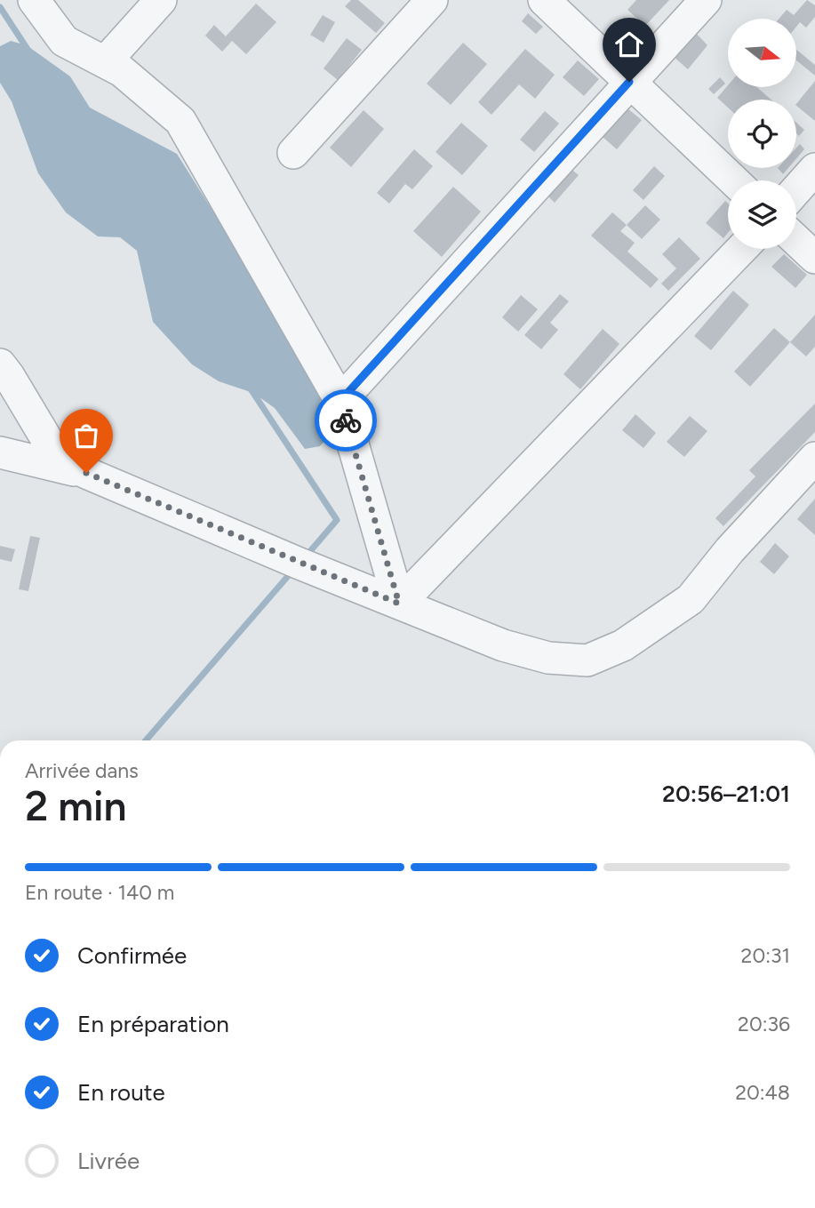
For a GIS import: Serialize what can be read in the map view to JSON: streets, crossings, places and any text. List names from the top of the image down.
{
  "north": "right",
  "page": {
    "heading": ["2 min", "Arrivée dans", "20:56–21:01"],
    "bar": "En route · 140 m",
    "list": [
      ["Confirmée", "20:31"],
      ["En préparation", "20:36"],
      ["En route", "20:48"],
      "Livrée"
    ]
  }
}
